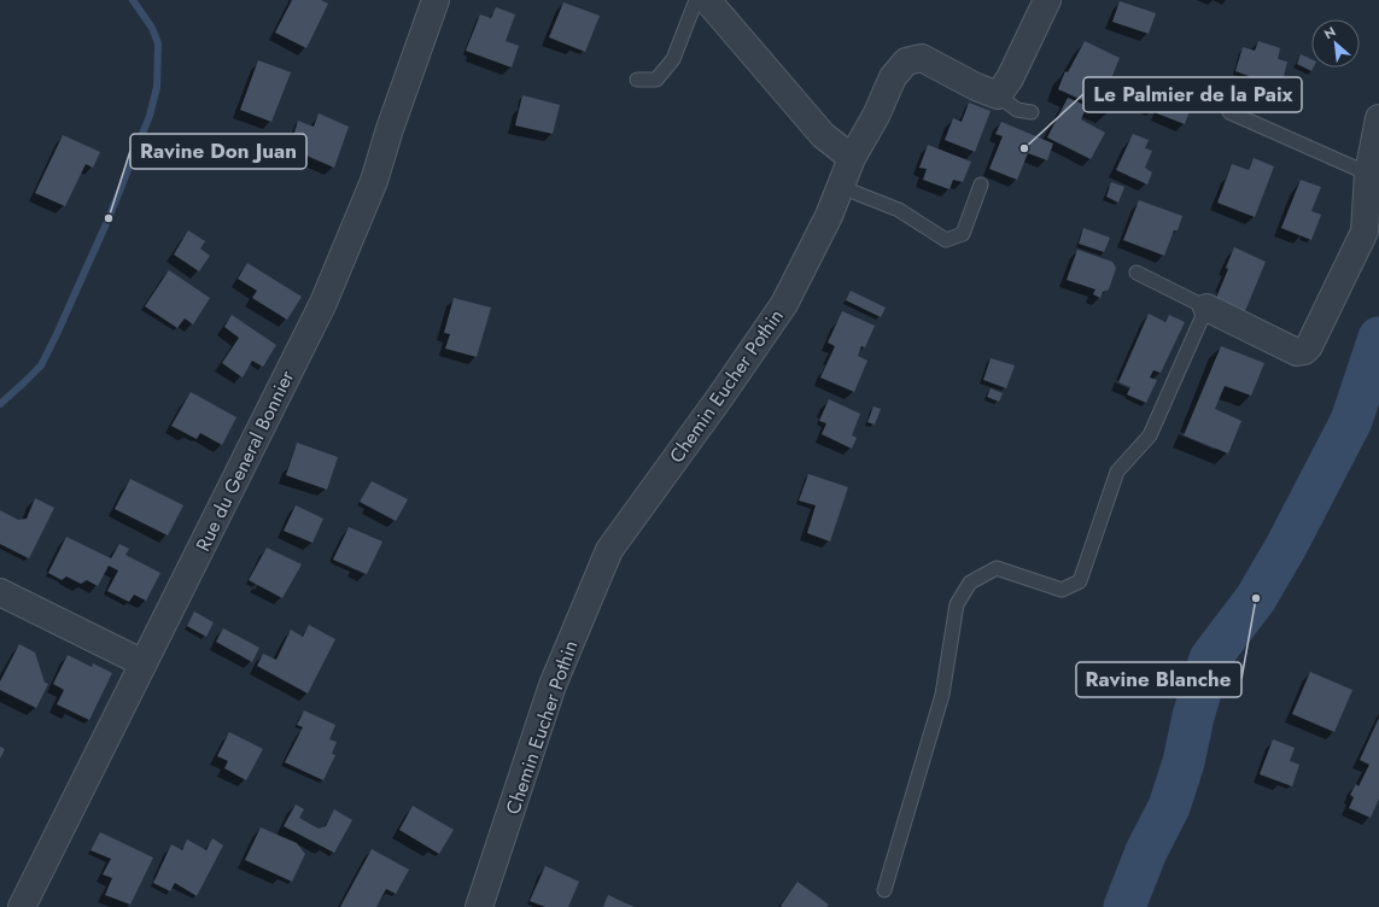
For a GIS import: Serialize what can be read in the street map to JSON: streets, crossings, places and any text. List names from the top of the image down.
{
  "streets": {
    "street": ["Chemin Eucher Pothin", "Rue du General Bonnier"]
  },
  "places": ["Le Palmier de la Paix", "Ravine Don Juan", "Ravine Blanche"],
  "north": "top left"
}
